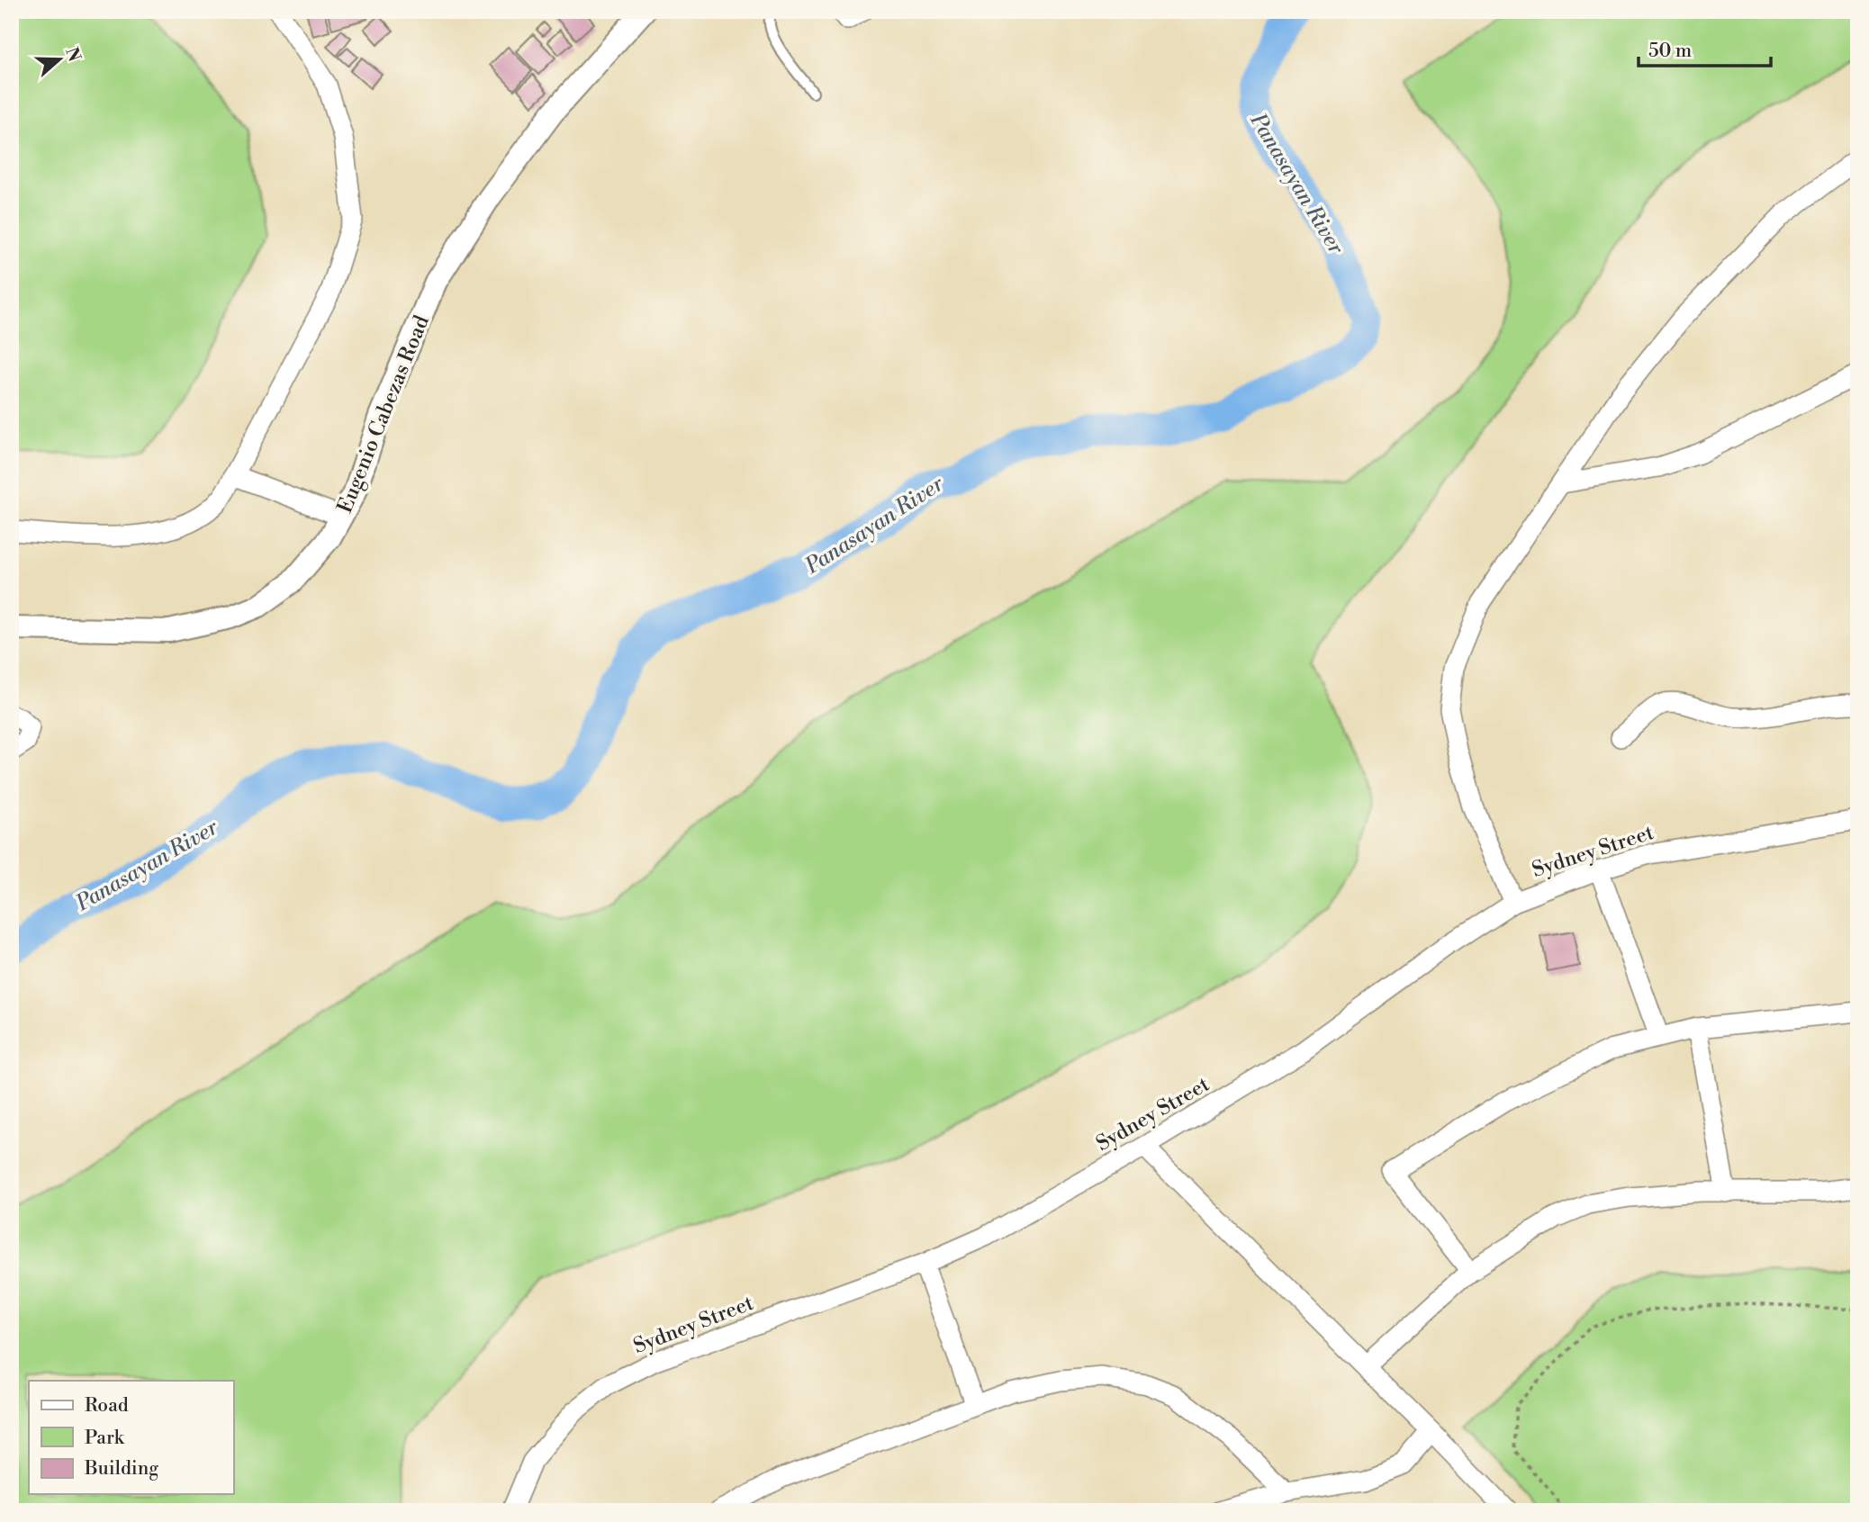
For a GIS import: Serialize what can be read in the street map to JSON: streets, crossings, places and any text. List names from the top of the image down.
{
  "streets": {
    "street": ["Eugenio Cabezas Road", "Sydney Street"]
  },
  "water": ["Panasayan River"],
  "legend": ["Road", "Park", "Building"],
  "scale_bar": "50 m",
  "north": "right"
}
